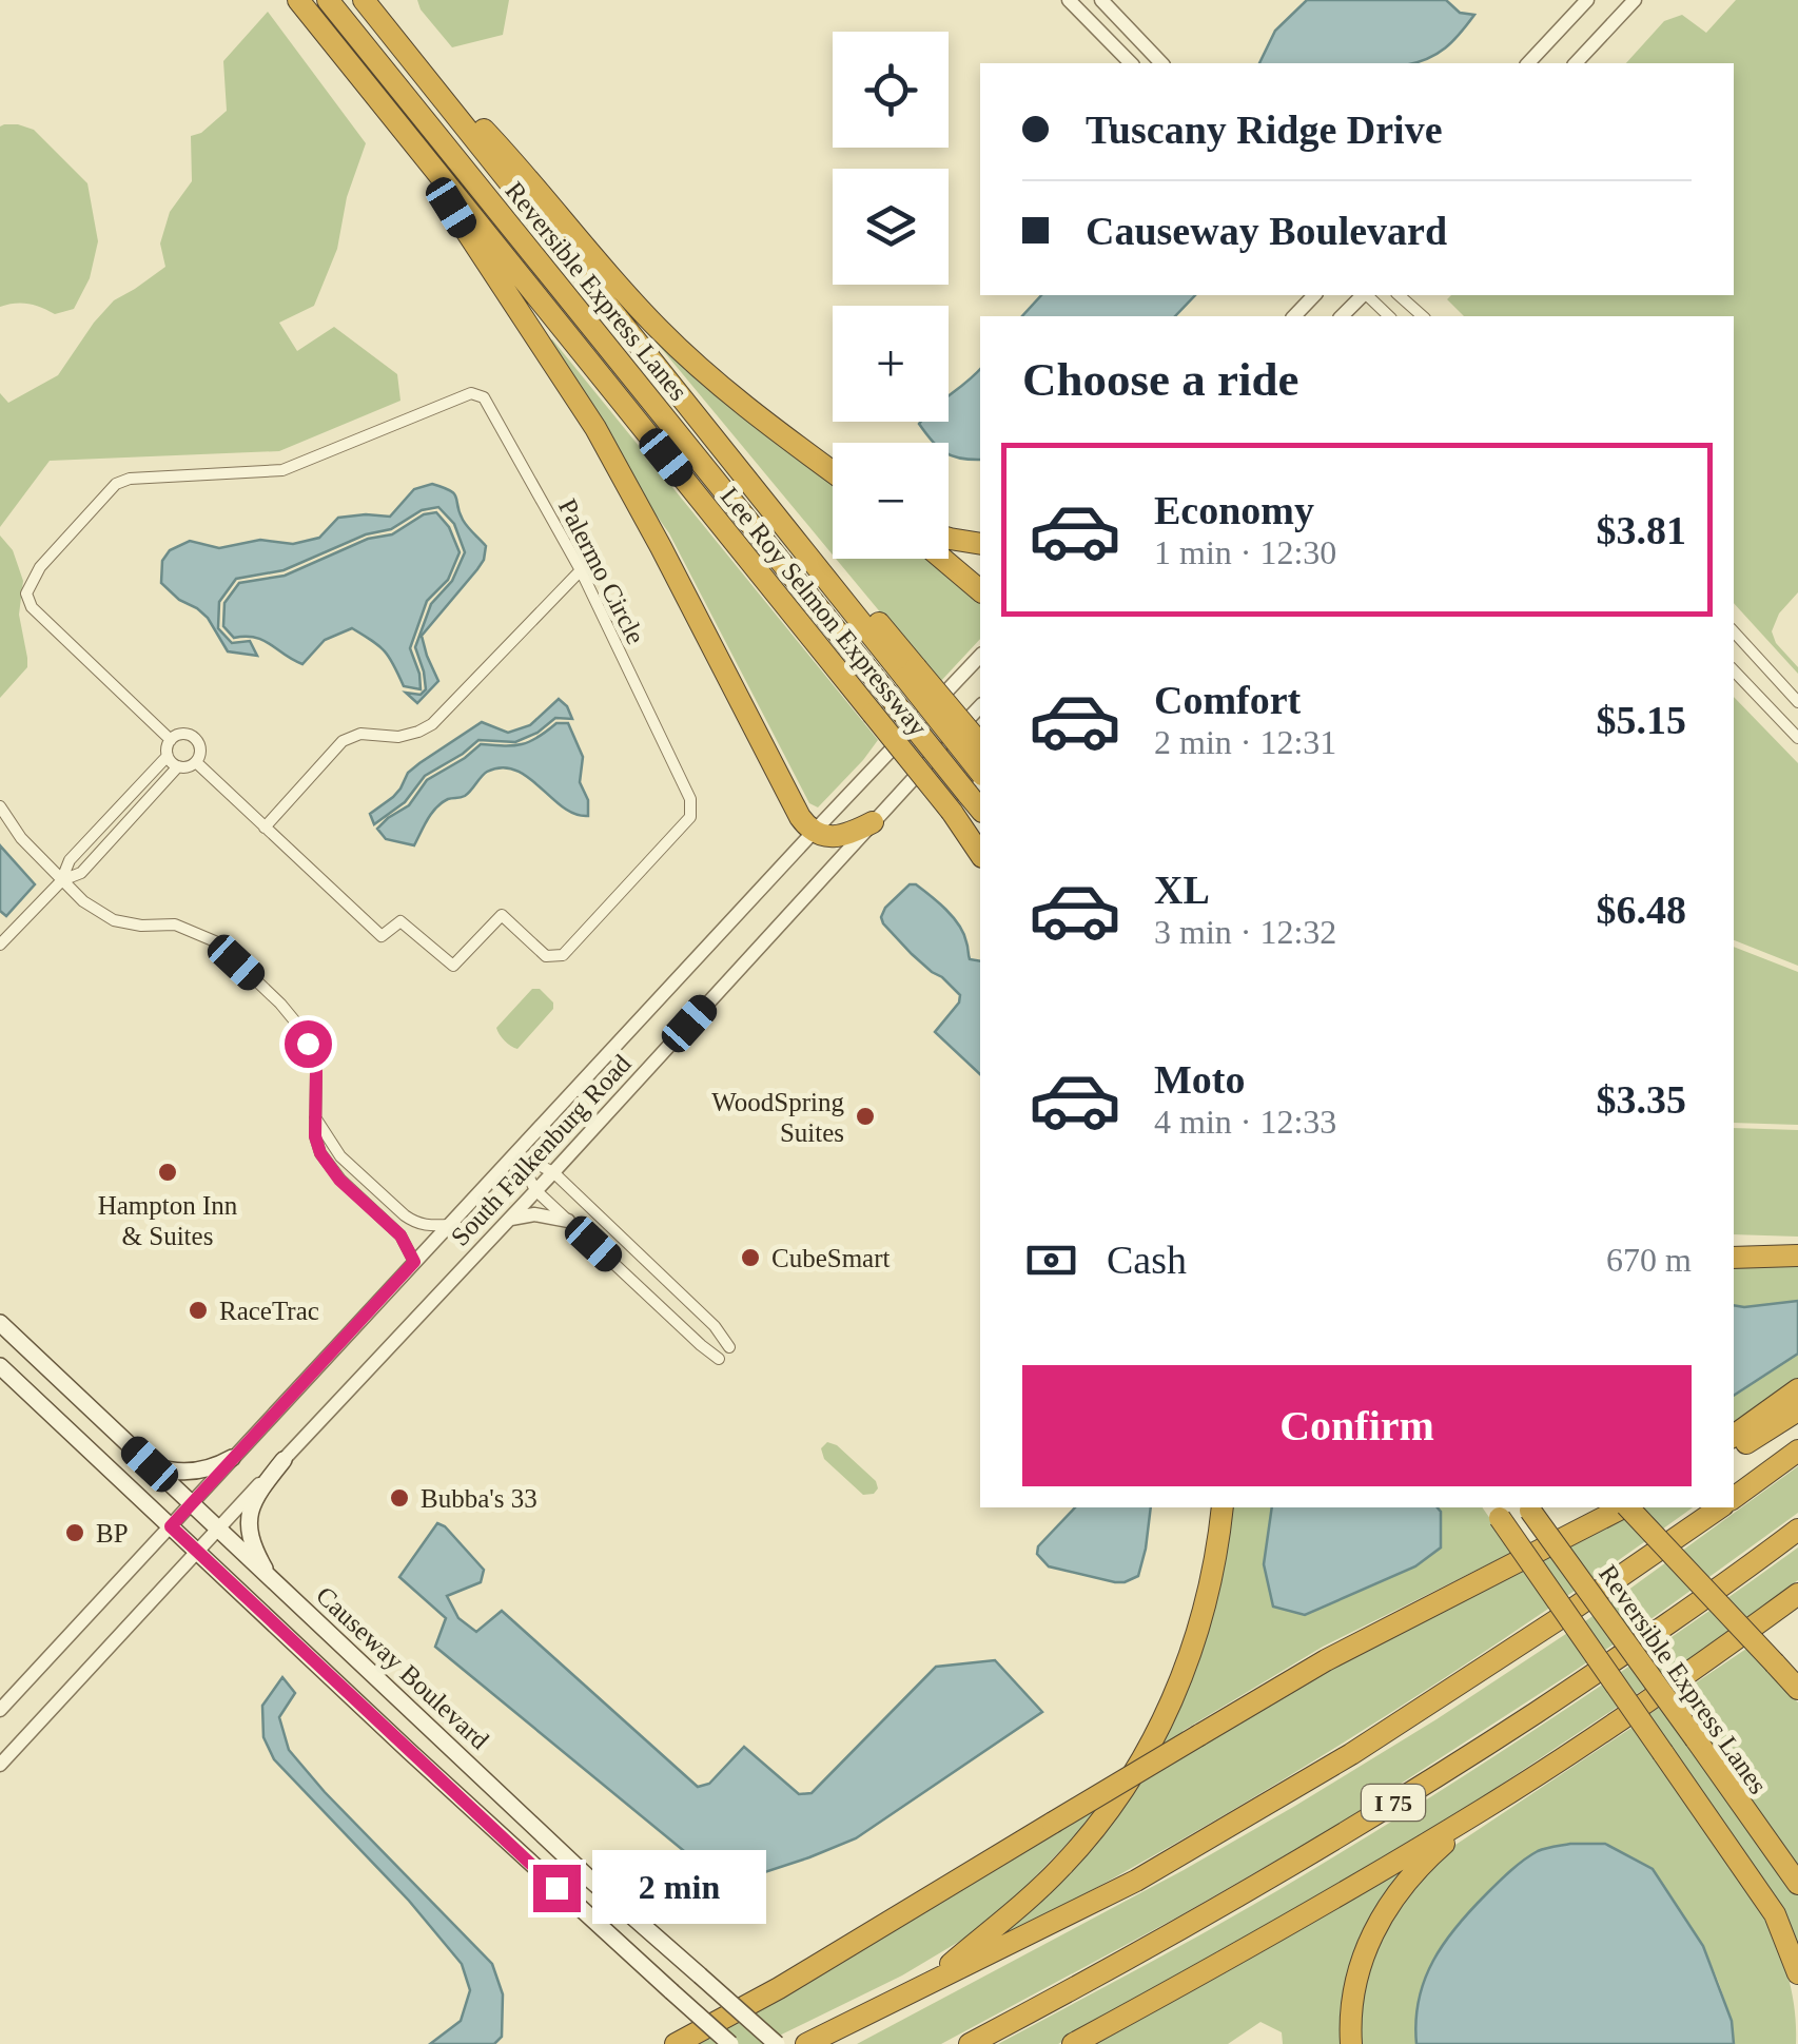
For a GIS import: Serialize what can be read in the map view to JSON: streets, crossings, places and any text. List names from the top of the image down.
{
  "streets": {
    "highway": ["Reversible Express Lanes", "Lee Roy Selmon Expressway", "I 75"],
    "main road": ["Causeway Boulevard"],
    "street": ["Palermo Circle", "South Falkenburg Road"]
  },
  "crossings": [
    ["Reversible Express Lanes", "Lee Roy Selmon Expressway"],
    ["South Falkenburg Road", "Causeway Boulevard"]
  ],
  "places": [
    "WoodSpring Suites",
    "Hampton Inn & Suites",
    "CubeSmart",
    "RaceTrac",
    "Bubba's 33",
    "BP"
  ],
  "page": {
    "map_buttons": ["+", "−"],
    "banner": ["Tuscany Ridge Drive", "Causeway Boulevard"],
    "heading": "Choose a ride",
    "list": [
      {
        "name": "Economy",
        "note": "1 min · 12:30",
        "value": "$3.81"
      },
      {
        "name": "Comfort",
        "note": "2 min · 12:31",
        "value": "$5.15"
      },
      {
        "name": "XL",
        "note": "3 min · 12:32",
        "value": "$6.48"
      },
      {
        "name": "Moto",
        "note": "4 min · 12:33",
        "value": "$3.35"
      }
    ],
    "pay": ["Cash", "670 m"],
    "buttons": "Confirm",
    "bubble": "2 min"
  }
}
